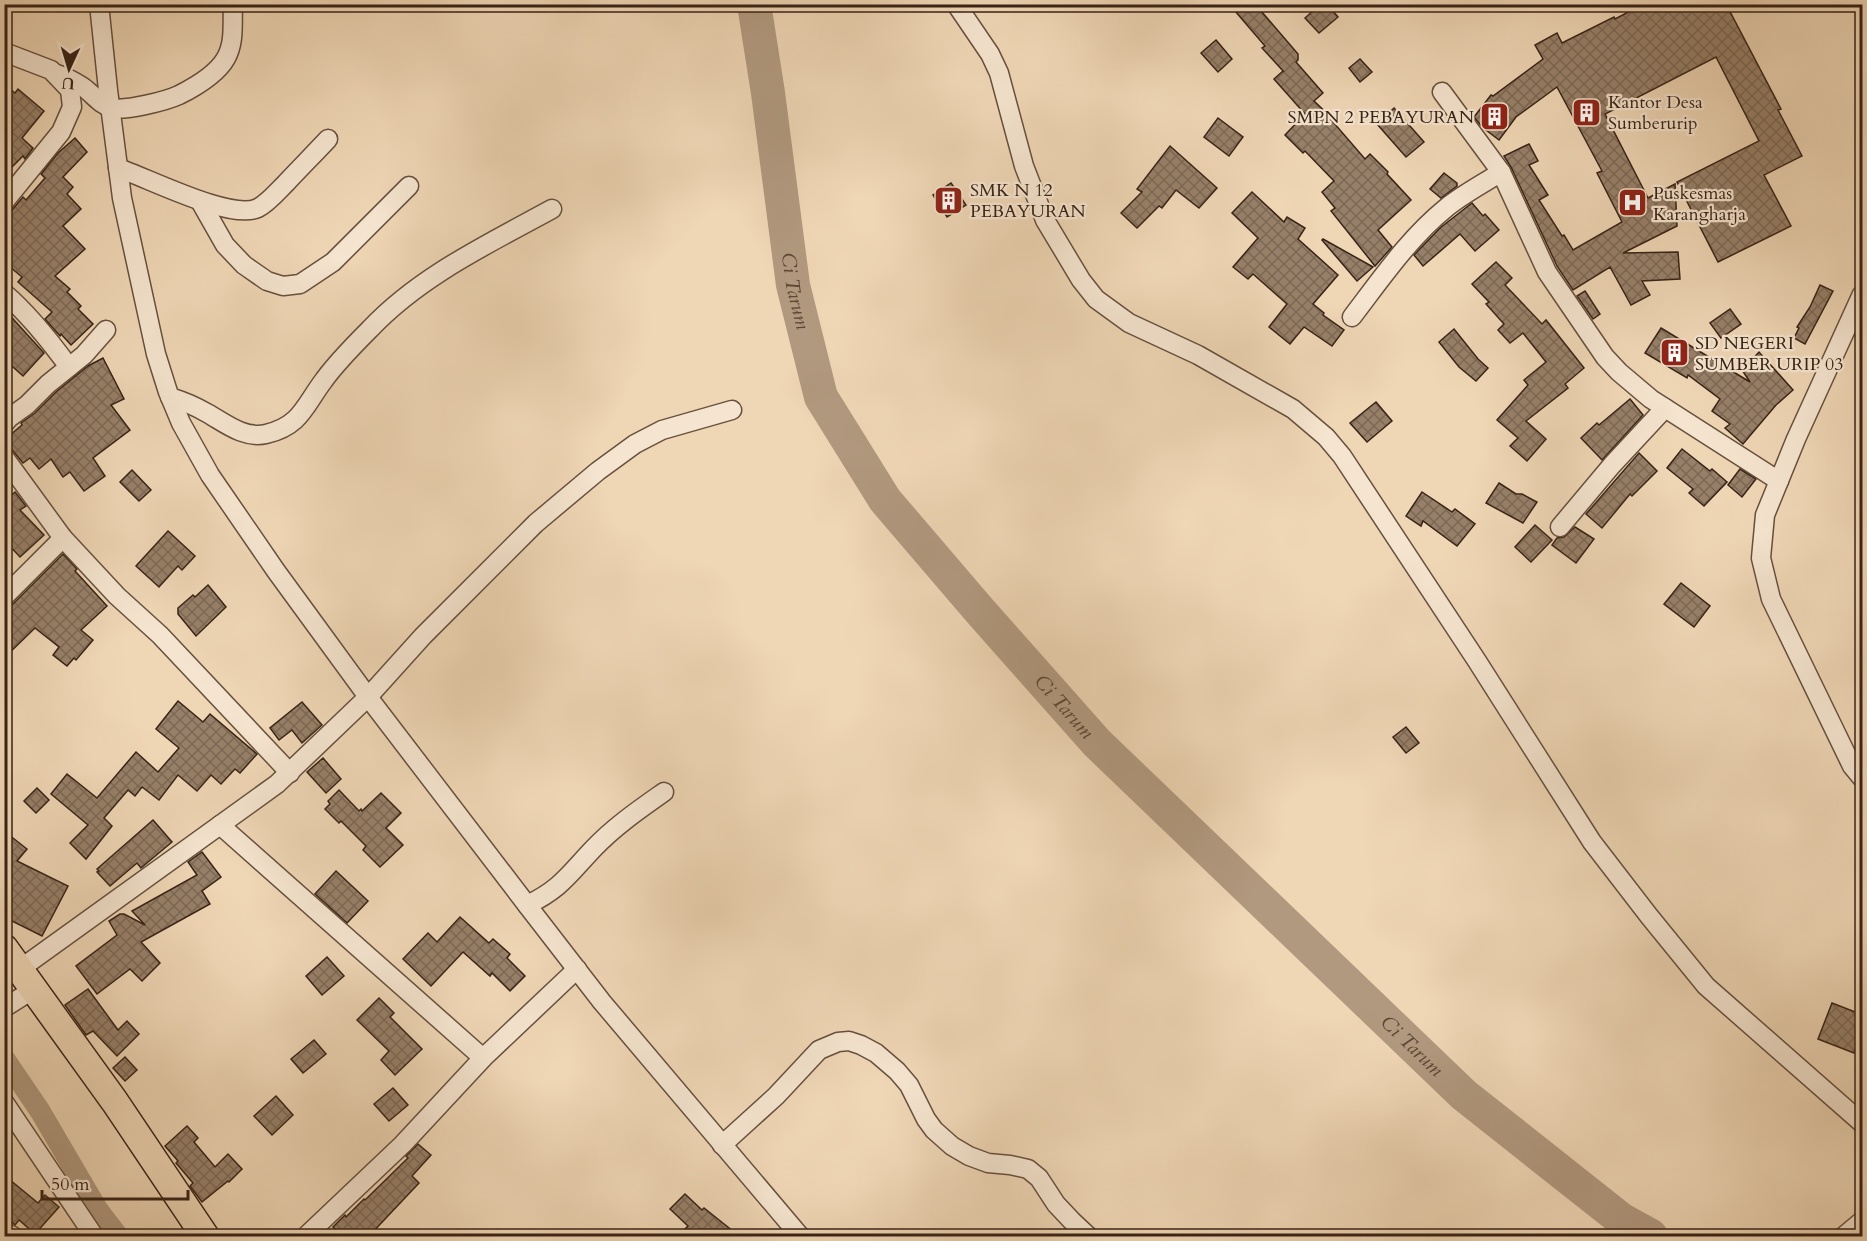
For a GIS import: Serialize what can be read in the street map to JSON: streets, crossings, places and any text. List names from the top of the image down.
{
  "water": ["Ci Tarum"],
  "places": {
    "building": [
      "Kantor Desa Sumberurip",
      "SMPN 2 PEBAYURAN",
      "SMK N 12 PEBAYURAN",
      "SD NEGERI SUMBER URIP 03"
    ],
    "hospital": ["Puskesmas Karangharja"]
  },
  "scale_bar": "50 m",
  "north": "bottom"
}
